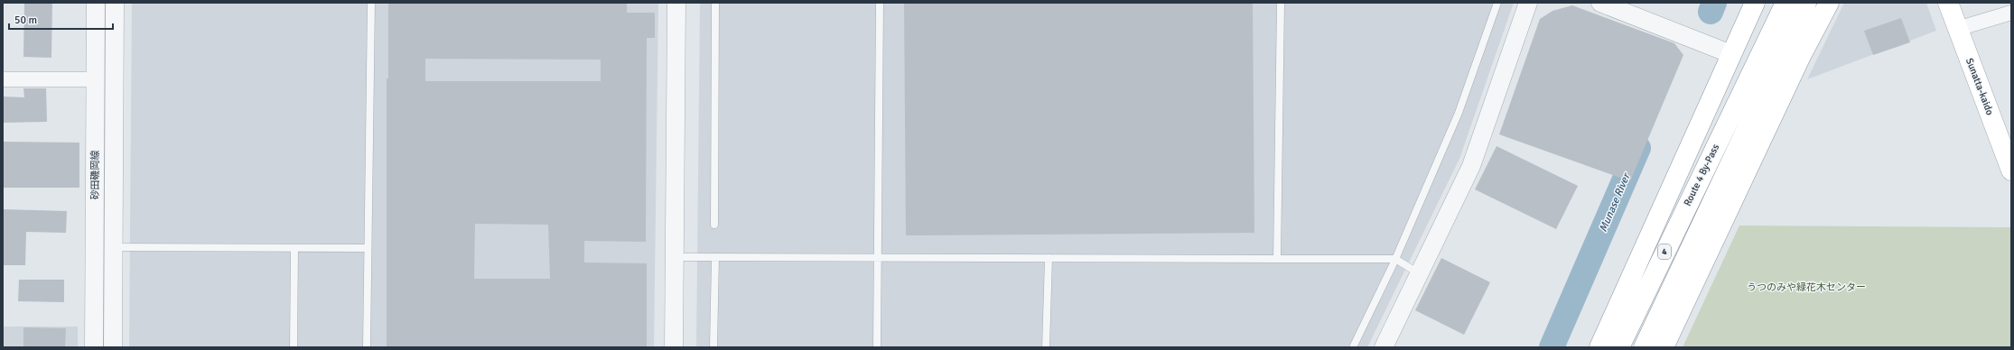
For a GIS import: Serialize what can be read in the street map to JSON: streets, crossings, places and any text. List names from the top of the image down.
{
  "streets": {
    "main road": ["Sunatta-kaido", "Route 4 By-Pass", "4"],
    "street": ["砂田磯岡線"]
  },
  "water": ["Munase River"],
  "parks": ["うつのみや緑花木センター"],
  "scale_bar": "50 m"
}
